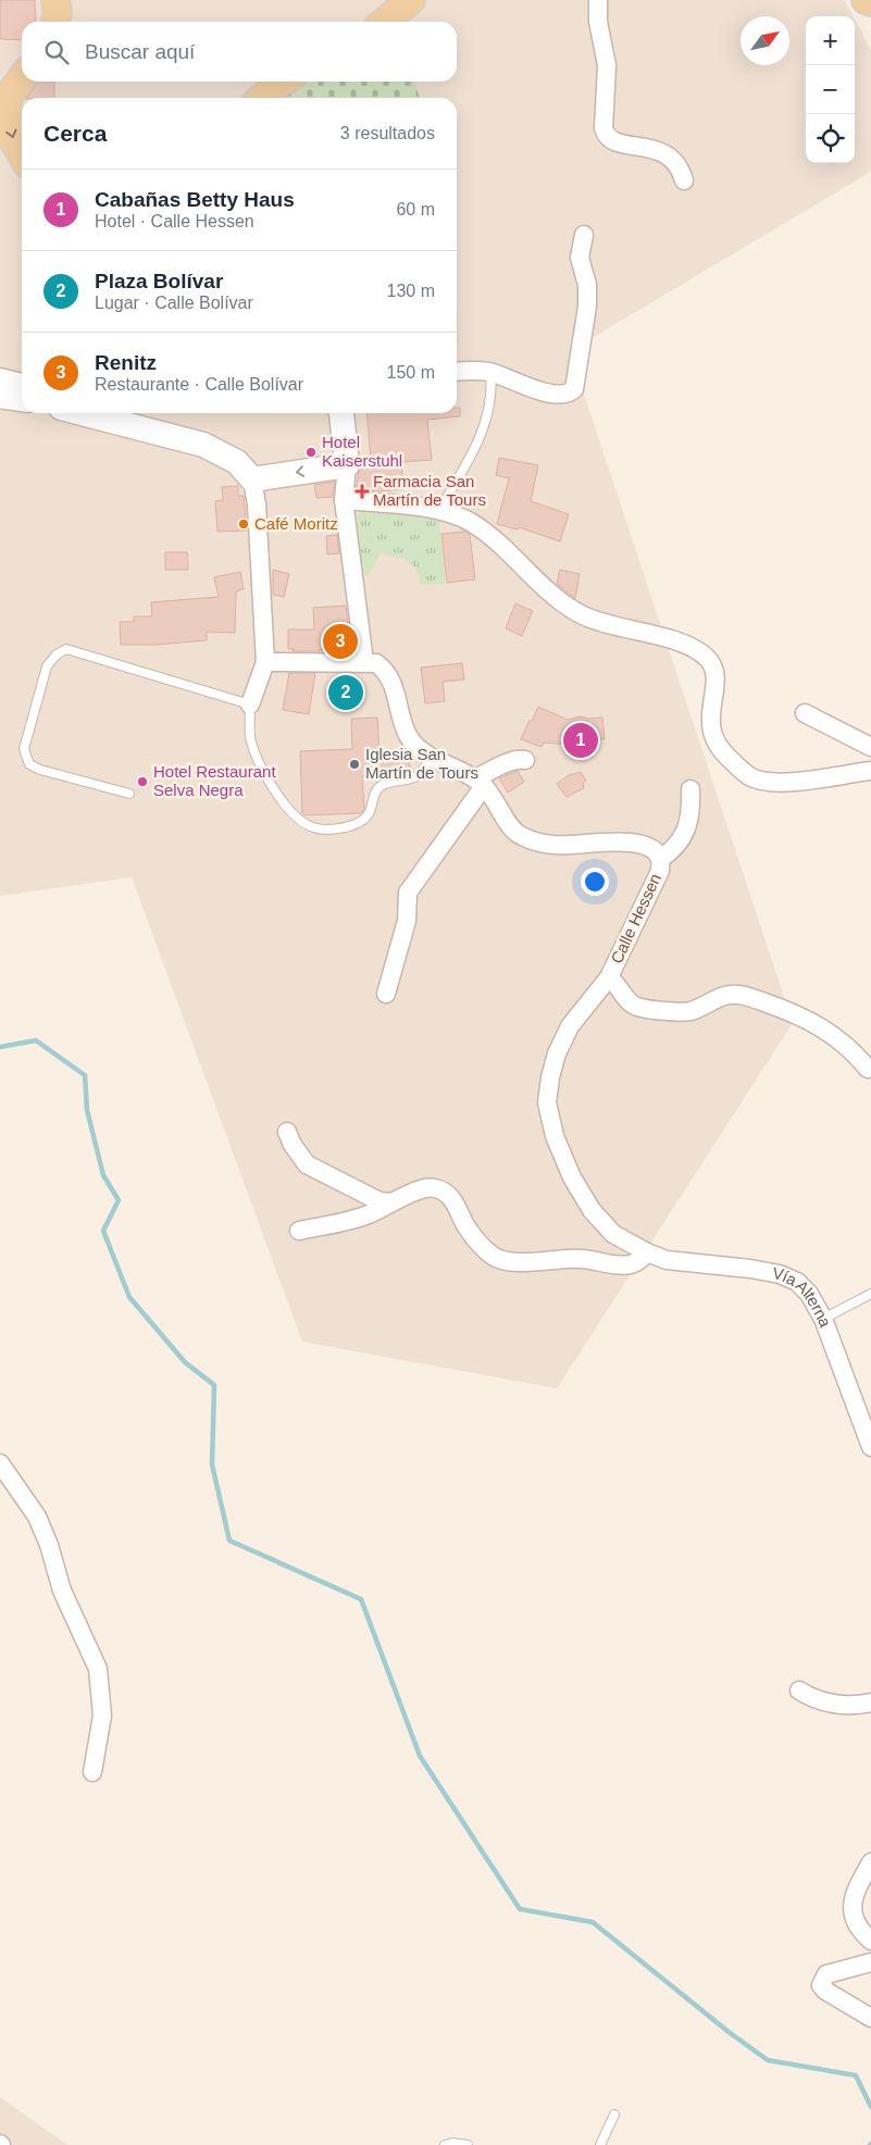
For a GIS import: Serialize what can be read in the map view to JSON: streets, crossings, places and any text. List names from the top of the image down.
{
  "streets": {
    "street": ["Calle Hessen", "Vía Alterna"]
  },
  "crossings": [
    ["Calle Hessen", "Vía Alterna"]
  ],
  "places": {
    "other": [
      "Hotel Kaiserstuhl",
      "Café Moritz",
      "Iglesia San Martín de Tours",
      "Hotel Restaurant Selva Negra"
    ],
    "health": ["Farmacia San Martín de Tours"]
  },
  "north": "top right",
  "page": {
    "map_buttons": ["+", "−"],
    "search": "Buscar aquí",
    "heading": ["Cerca", "3 resultados"],
    "list": [
      {
        "mark": "1",
        "name": "Cabañas Betty Haus",
        "note": "Hotel · Calle Hessen",
        "value": "60 m"
      },
      {
        "mark": "2",
        "name": "Plaza Bolívar",
        "note": "Lugar · Calle Bolívar",
        "value": "130 m"
      },
      {
        "mark": "3",
        "name": "Renitz",
        "note": "Restaurante · Calle Bolívar",
        "value": "150 m"
      }
    ],
    "pins": ["3", "2", "1"]
  }
}
